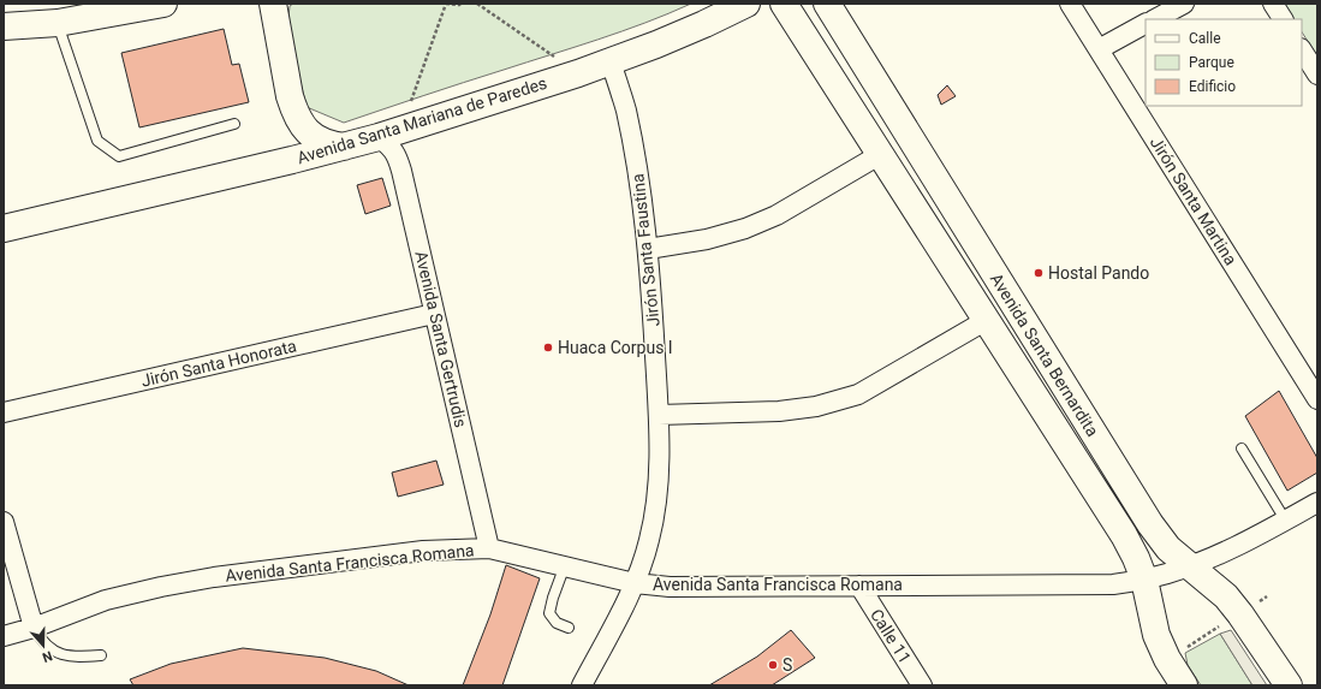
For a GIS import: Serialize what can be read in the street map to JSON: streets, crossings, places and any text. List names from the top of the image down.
{
  "streets": {
    "main road": ["Avenida Santa Mariana de Paredes", "Avenida Santa Bernardita"],
    "street": [
      "Jirón Santa Martina",
      "Jirón Santa Faustina",
      "Avenida Santa Gertrudis",
      "Jirón Santa Honorata",
      "Avenida Santa Francisca Romana",
      "Calle 11"
    ]
  },
  "crossings": [
    ["Avenida Santa Mariana de Paredes", "Jirón Santa Faustina"],
    ["Avenida Santa Mariana de Paredes", "Avenida Santa Gertrudis"],
    ["Jirón Santa Faustina", "Avenida Santa Francisca Romana"],
    ["Avenida Santa Gertrudis", "Jirón Santa Honorata"],
    ["Avenida Santa Gertrudis", "Avenida Santa Francisca Romana"],
    ["Avenida Santa Bernardita", "Avenida Santa Francisca Romana"],
    ["Avenida Santa Francisca Romana", "Calle 11"]
  ],
  "places": ["Hostal Pando", "Huaca Corpus I", "S"],
  "legend": ["Calle", "Parque", "Edificio"],
  "north": "bottom"
}
